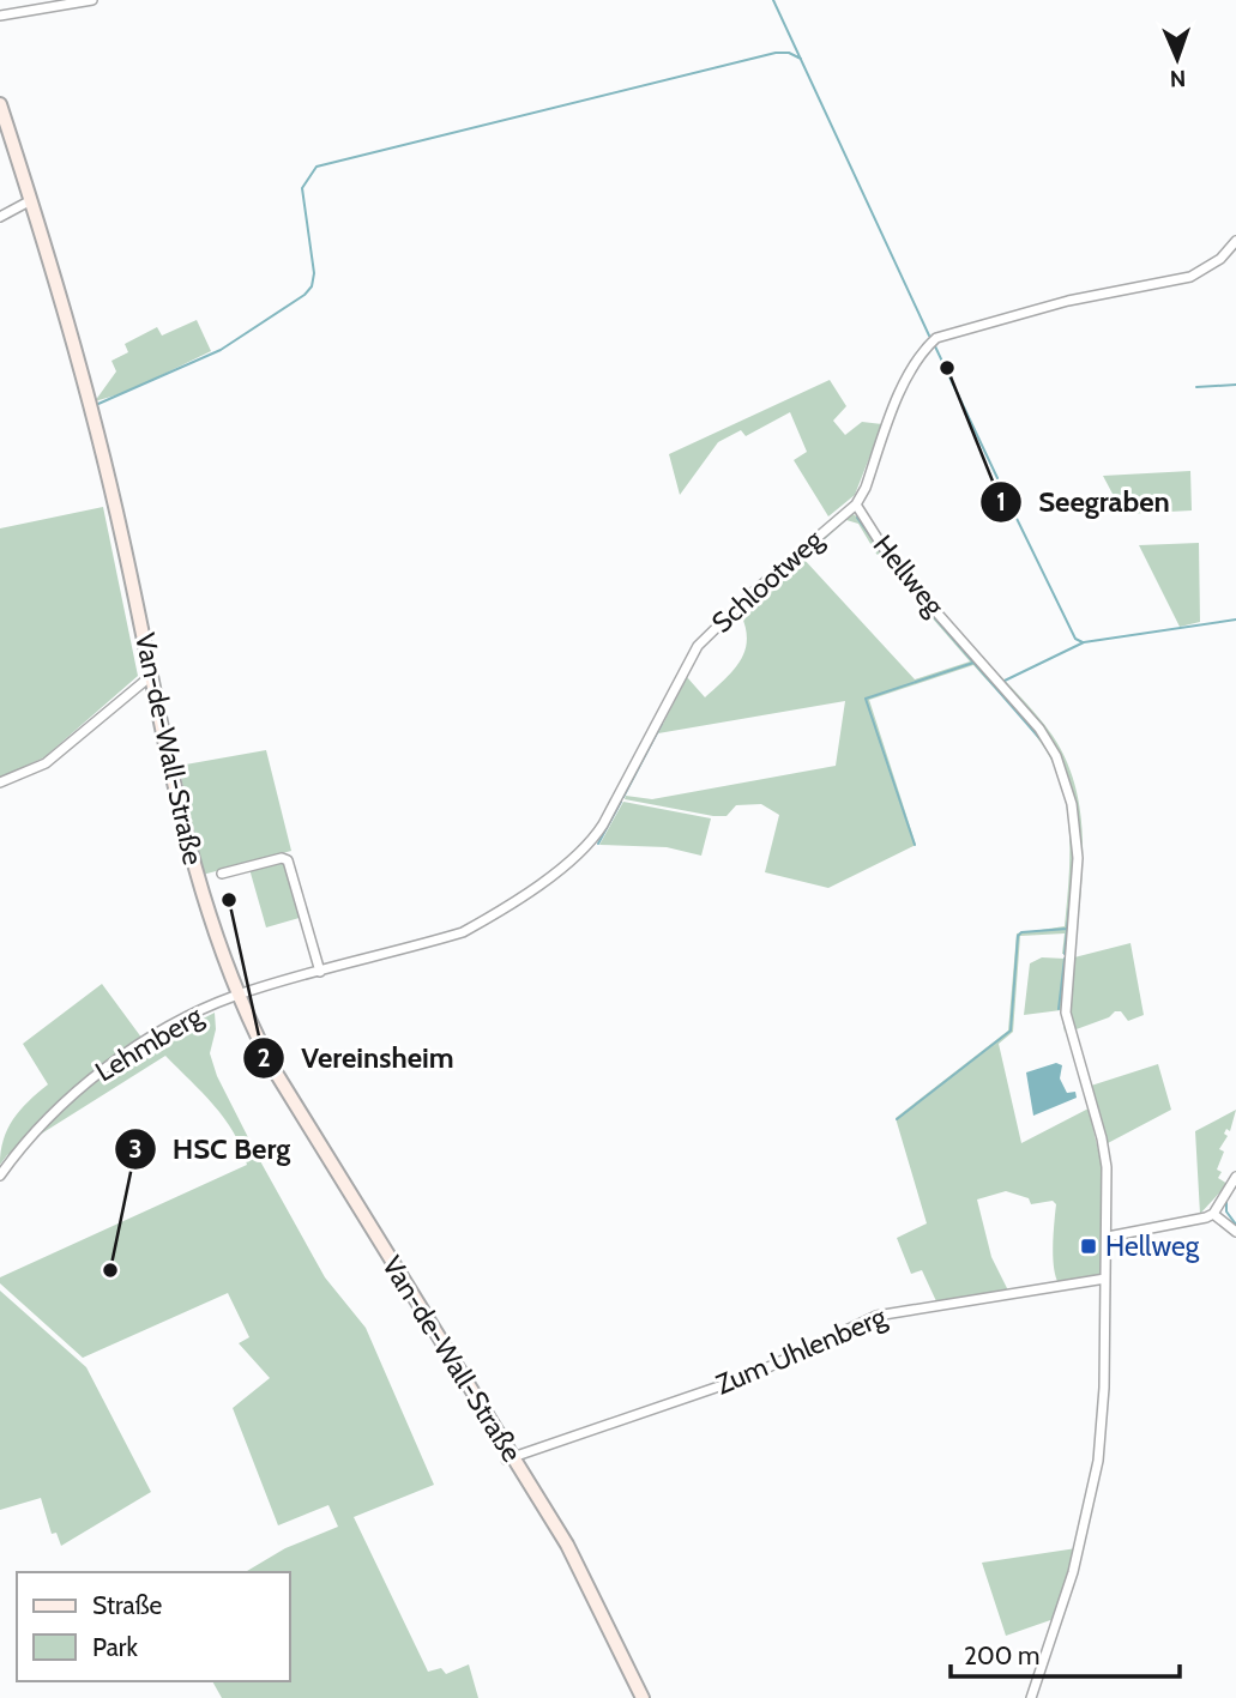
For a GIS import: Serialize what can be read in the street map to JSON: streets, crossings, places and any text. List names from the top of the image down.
{
  "streets": {
    "main road": ["Van-de-Wall-Straße"],
    "street": [
      "Hellweg",
      "Schlootweg",
      "Lehmberg",
      "Zum Uhlenberg"
    ]
  },
  "crossings": [
    ["Hellweg", "Schlootweg"],
    ["Hellweg", "Zum Uhlenberg"],
    ["Schlootweg", "Van-de-Wall-Straße"],
    ["Schlootweg", "Lehmberg"],
    ["Van-de-Wall-Straße", "Lehmberg"],
    ["Van-de-Wall-Straße", "Zum Uhlenberg"]
  ],
  "places": {
    "other": ["Seegraben", "Vereinsheim", "HSC Berg"],
    "transit": ["Hellweg"]
  },
  "legend": ["Straße", "Park"],
  "scale_bar": "200 m",
  "north": "bottom"
}
